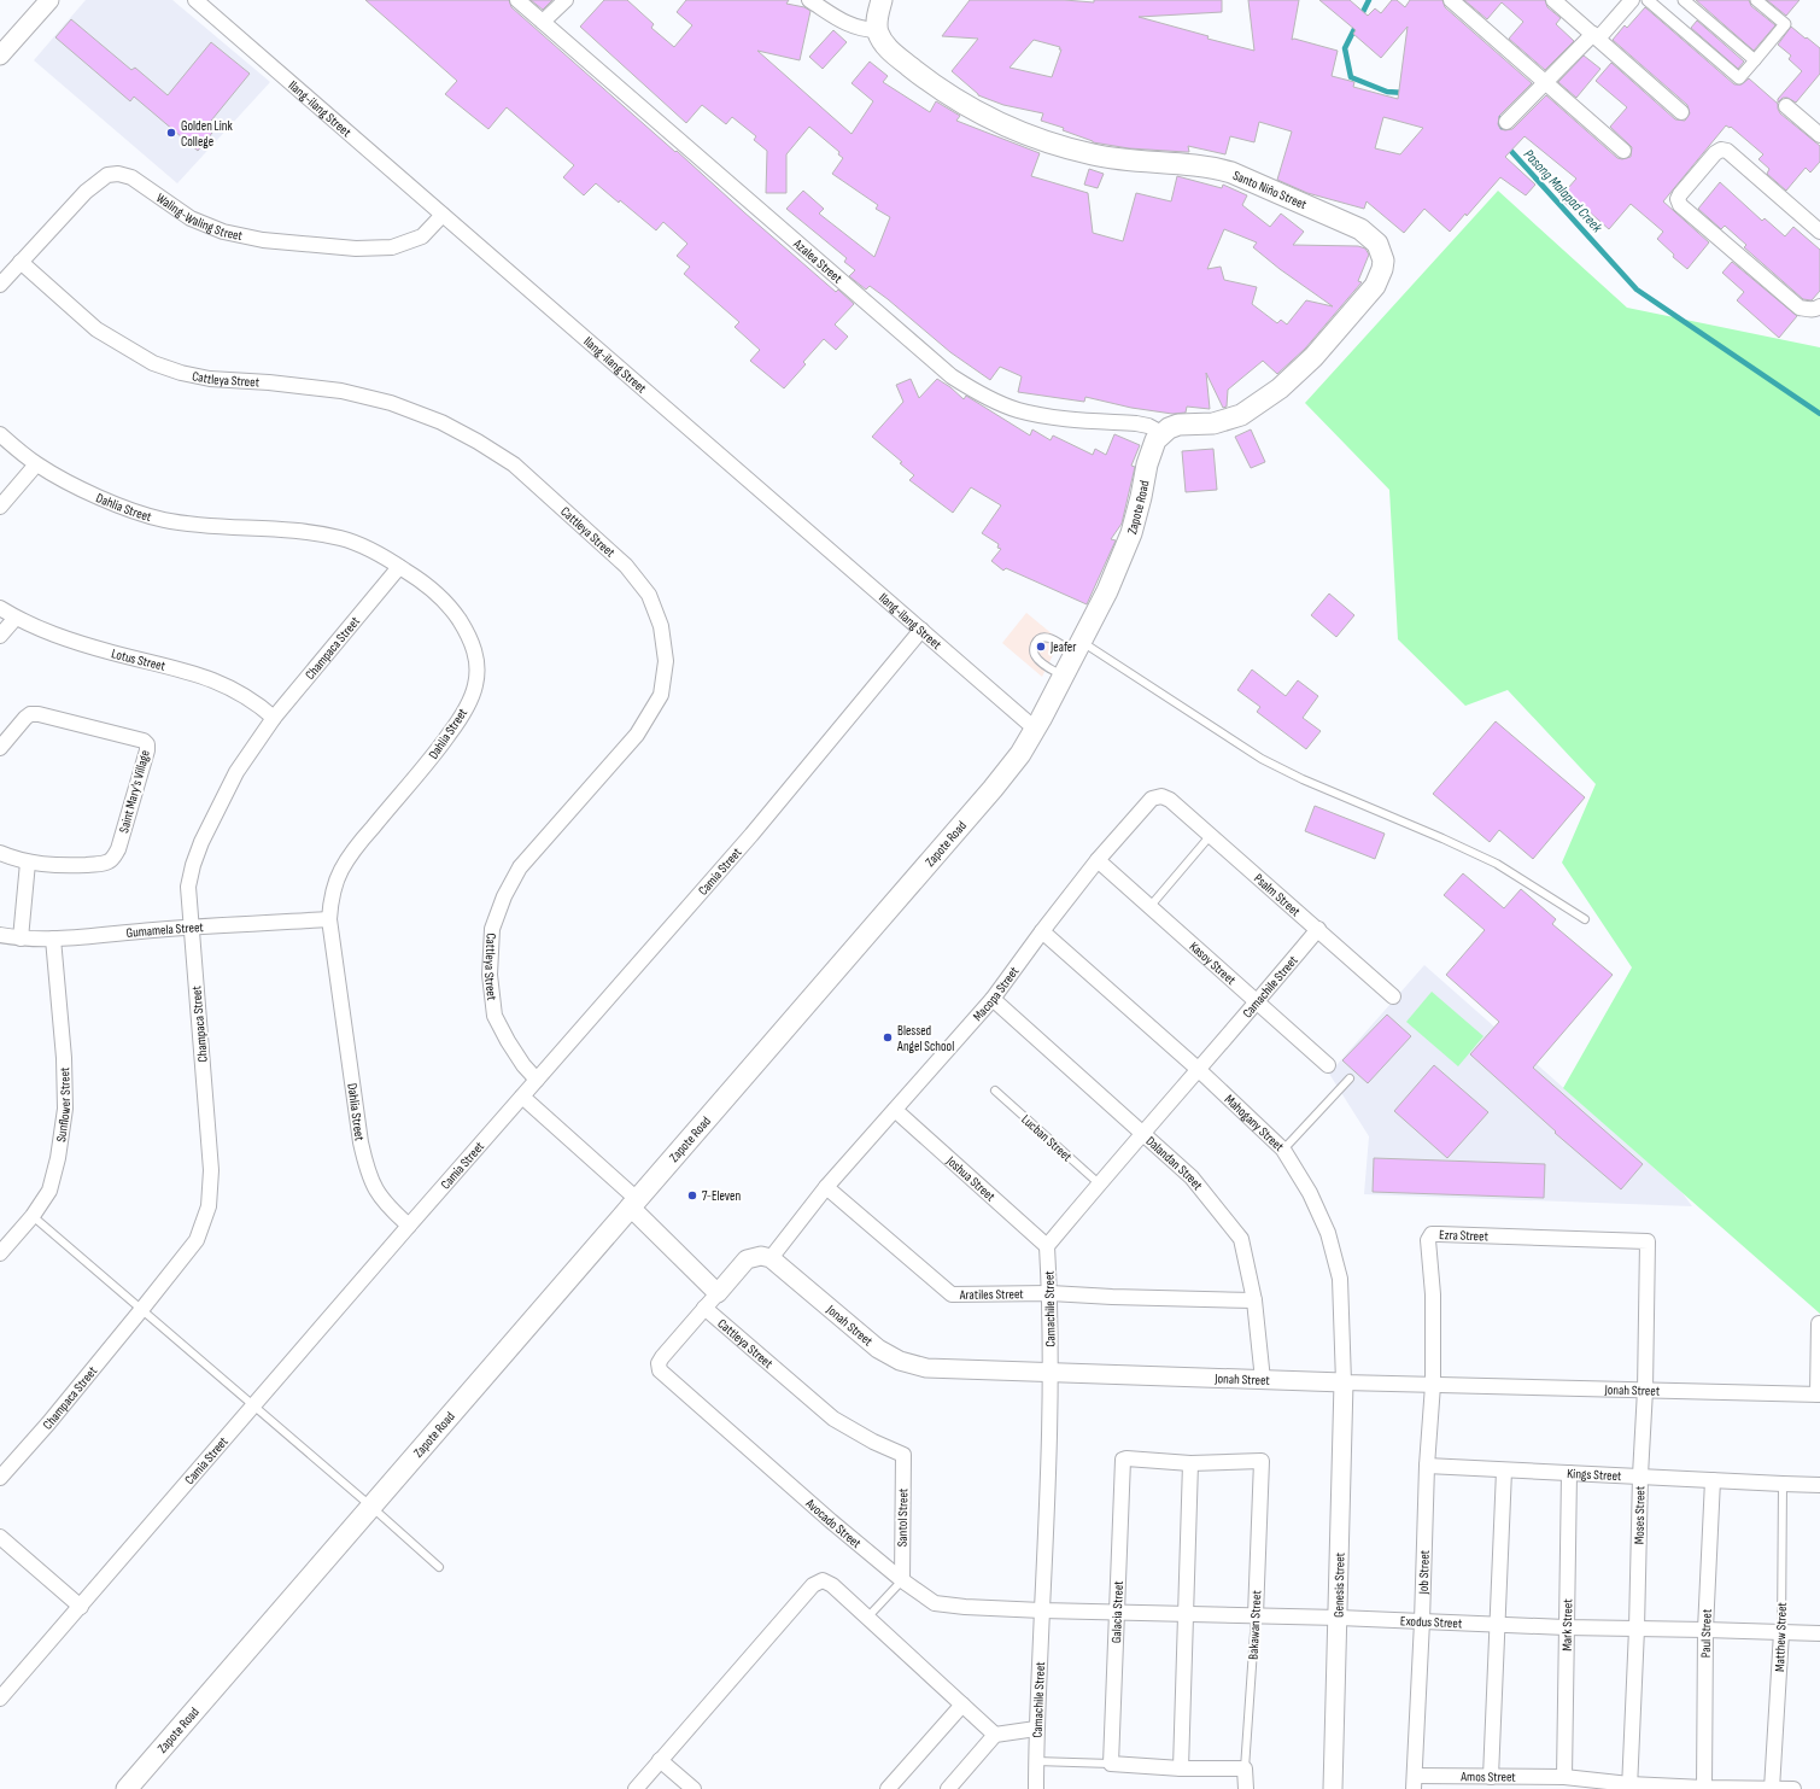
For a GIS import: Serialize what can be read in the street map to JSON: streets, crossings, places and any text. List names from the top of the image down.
{
  "streets": {
    "main road": ["Santo Niño Street", "Zapote Road"],
    "street": [
      "Ilang-ilang Street",
      "Waling-Waling Street",
      "Azalea Street",
      "Cattleya Street",
      "Dahlia Street",
      "Champaca Street",
      "Lotus Street",
      "Saint Mary's Village",
      "Camia Street",
      "Psalm Street",
      "Gumamela Street",
      "Kasoy Street",
      "Camachile Street",
      "Macopa Street",
      "Sunflower Street",
      "Mahogany Street",
      "Dalandan Street",
      "Joshua Street",
      "Ezra Street",
      "Aratiles Street",
      "Jonah Street",
      "Kings Street",
      "Moses Street",
      "Santol Street",
      "Avocado Street",
      "Job Street",
      "Genesis Street",
      "Galacia Street",
      "Exodus Street",
      "Bakawan Street",
      "Mark Street",
      "Paul Street",
      "Matthew Street",
      "Amos Street"
    ],
    "lane": ["Lucban Street"]
  },
  "crossings": [
    ["Ilang-ilang Street", "Waling-Waling Street"],
    ["Ilang-ilang Street", "Zapote Road"],
    ["Ilang-ilang Street", "Camia Street"],
    ["Santo Niño Street", "Azalea Street"],
    ["Santo Niño Street", "Zapote Road"],
    ["Waling-Waling Street", "Cattleya Street"],
    ["Azalea Street", "Zapote Road"],
    ["Cattleya Street", "Camia Street"],
    ["Cattleya Street", "Santol Street"],
    ["Cattleya Street", "Avocado Street"],
    ["Dahlia Street", "Champaca Street"],
    ["Dahlia Street", "Camia Street"],
    ["Dahlia Street", "Gumamela Street"],
    ["Champaca Street", "Lotus Street"],
    ["Champaca Street", "Gumamela Street"],
    ["Psalm Street", "Camachile Street"],
    ["Psalm Street", "Macopa Street"],
    ["Gumamela Street", "Sunflower Street"],
    ["Kasoy Street", "Camachile Street"],
    ["Kasoy Street", "Macopa Street"],
    ["Camachile Street", "Mahogany Street"],
    ["Camachile Street", "Lucban Street"],
    ["Camachile Street", "Dalandan Street"],
    ["Camachile Street", "Joshua Street"],
    ["Camachile Street", "Aratiles Street"],
    ["Camachile Street", "Jonah Street"],
    ["Camachile Street", "Avocado Street"],
    ["Camachile Street", "Exodus Street"],
    ["Macopa Street", "Mahogany Street"],
    ["Macopa Street", "Dalandan Street"],
    ["Macopa Street", "Joshua Street"],
    ["Macopa Street", "Aratiles Street"],
    ["Macopa Street", "Jonah Street"],
    ["Mahogany Street", "Jonah Street"],
    ["Mahogany Street", "Genesis Street"],
    ["Dalandan Street", "Aratiles Street"],
    ["Dalandan Street", "Jonah Street"],
    ["Ezra Street", "Jonah Street"],
    ["Ezra Street", "Moses Street"],
    ["Ezra Street", "Job Street"],
    ["Jonah Street", "Moses Street"],
    ["Jonah Street", "Job Street"],
    ["Jonah Street", "Genesis Street"],
    ["Kings Street", "Moses Street"],
    ["Kings Street", "Job Street"],
    ["Kings Street", "Mark Street"],
    ["Kings Street", "Paul Street"],
    ["Kings Street", "Matthew Street"],
    ["Moses Street", "Exodus Street"],
    ["Moses Street", "Amos Street"],
    ["Santol Street", "Avocado Street"],
    ["Avocado Street", "Exodus Street"],
    ["Job Street", "Exodus Street"],
    ["Job Street", "Amos Street"],
    ["Genesis Street", "Exodus Street"],
    ["Galacia Street", "Exodus Street"],
    ["Galacia Street", "Bakawan Street"],
    ["Exodus Street", "Bakawan Street"],
    ["Exodus Street", "Mark Street"],
    ["Exodus Street", "Paul Street"],
    ["Exodus Street", "Matthew Street"],
    ["Mark Street", "Amos Street"],
    ["Paul Street", "Amos Street"],
    ["Matthew Street", "Amos Street"]
  ],
  "water": ["Pasong Malapad Creek"],
  "places": [
    "Golden Link College",
    "Jeafer",
    "Blessed Angel School",
    "7-Eleven"
  ]
}
